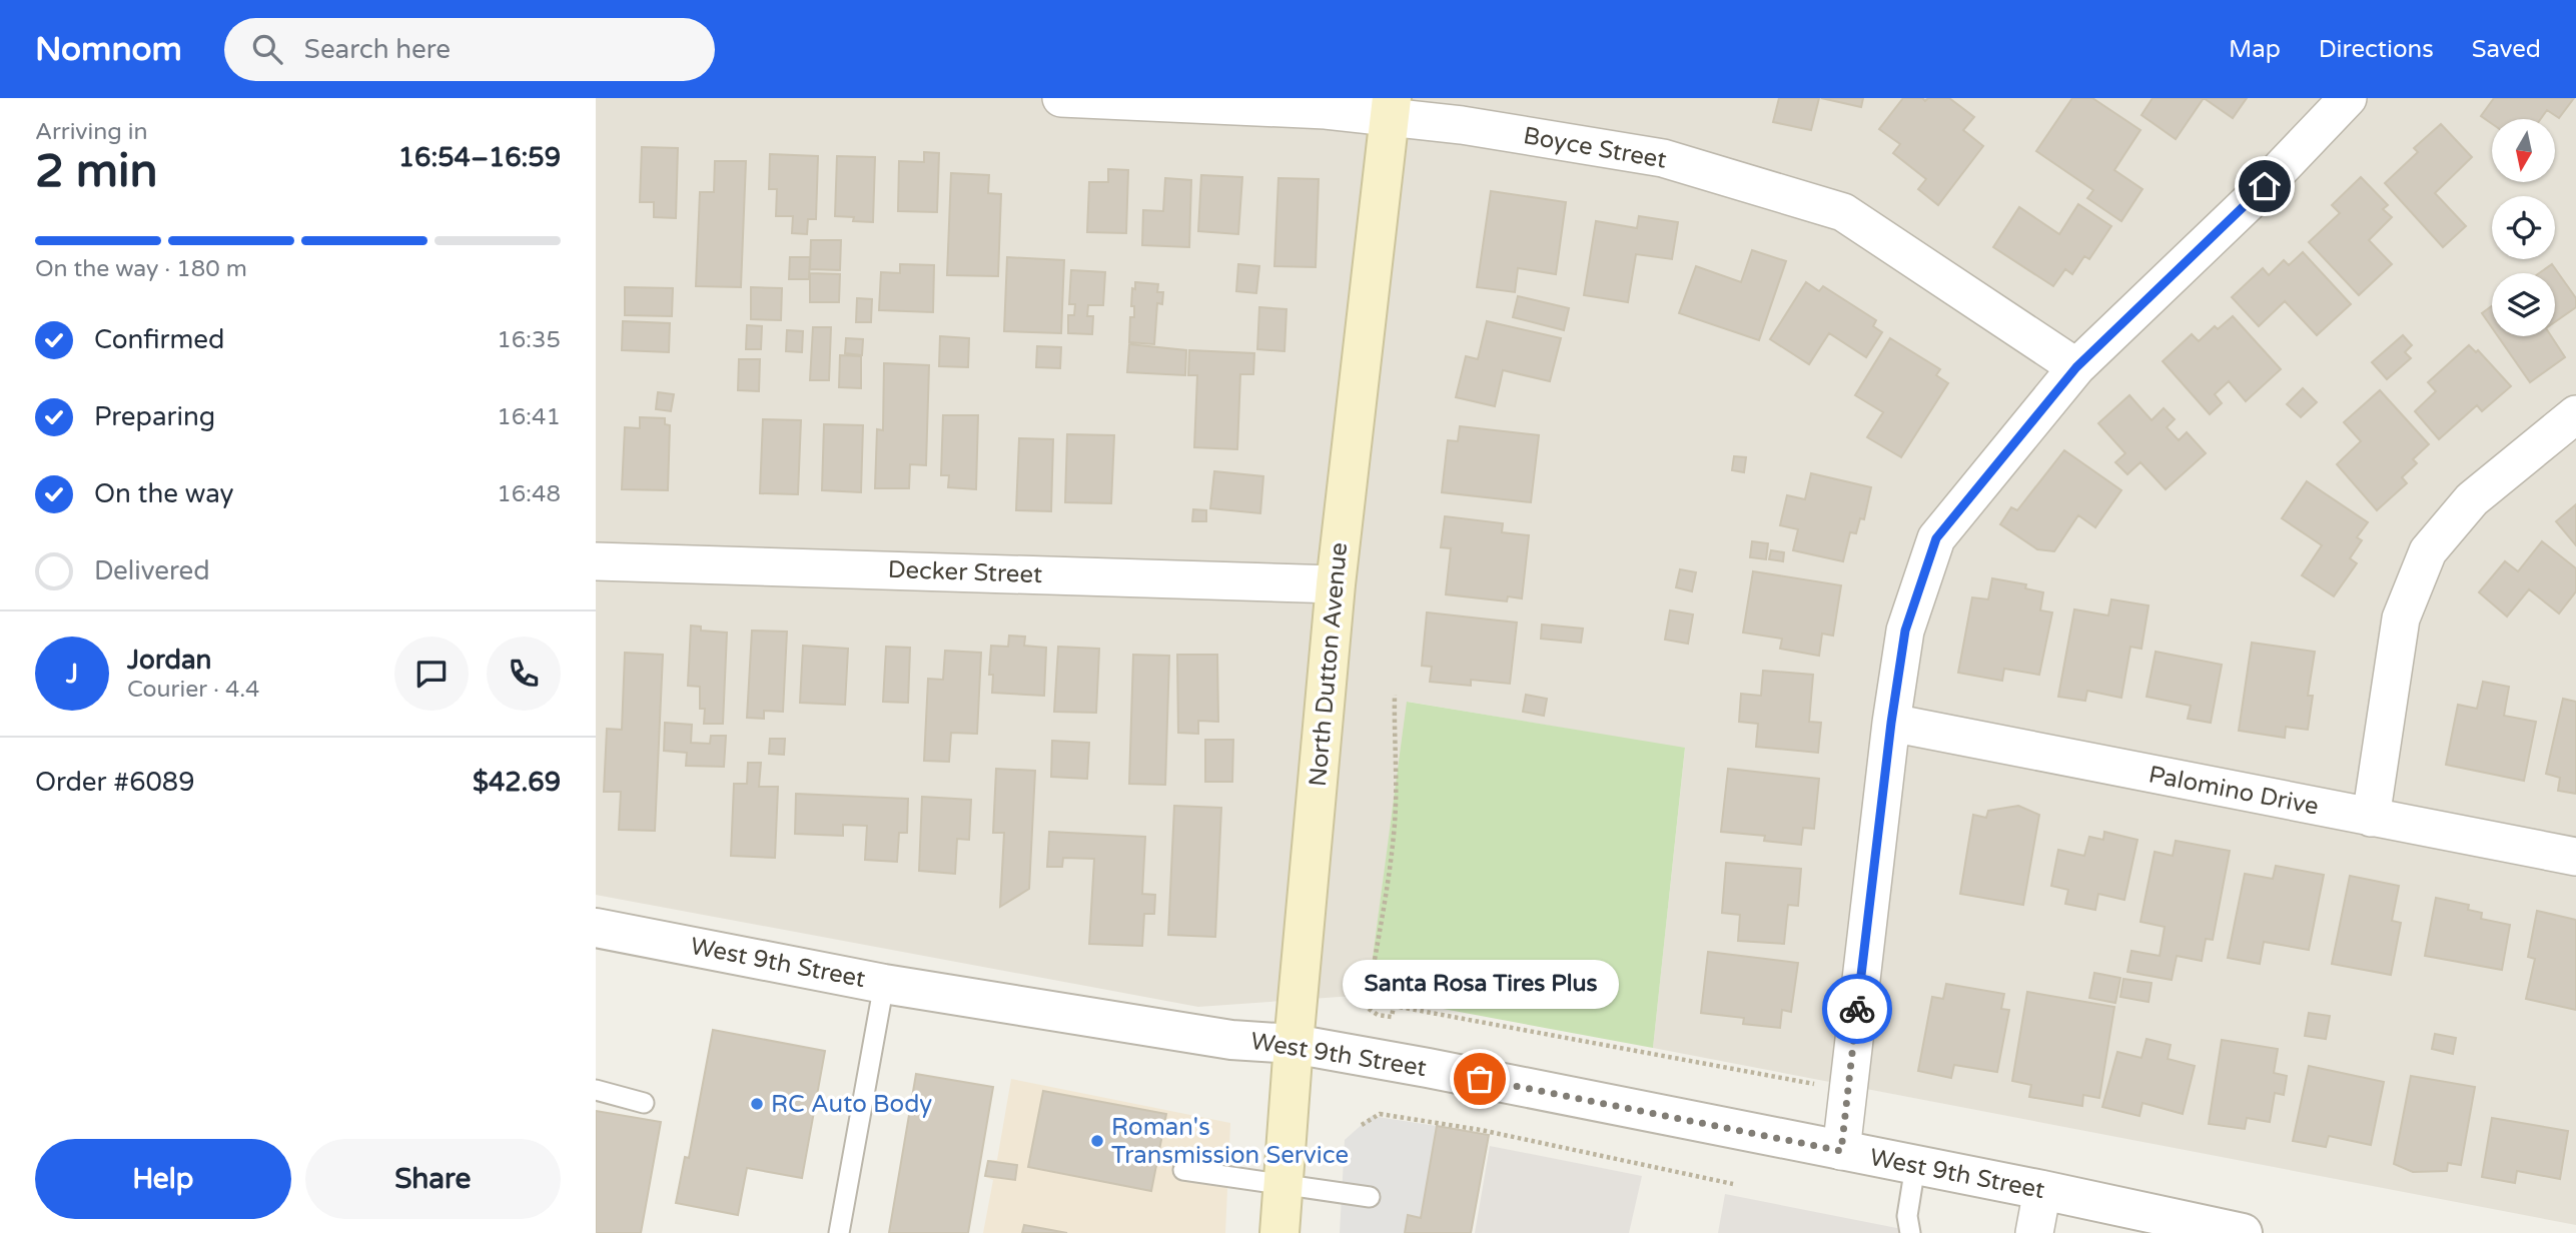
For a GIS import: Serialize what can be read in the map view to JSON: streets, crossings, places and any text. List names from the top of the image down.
{
  "streets": {
    "main road": ["North Dutton Avenue"],
    "street": [
      "Boyce Street",
      "Decker Street",
      "Palomino Drive",
      "West 9th Street"
    ]
  },
  "crossings": [
    ["Boyce Street", "North Dutton Avenue"],
    ["Decker Street", "North Dutton Avenue"],
    ["North Dutton Avenue", "West 9th Street"]
  ],
  "places": ["Santa Rosa Tires Plus", "RC Auto Body", "Roman's Transmission Service"],
  "north": "bottom",
  "page": {
    "header": "Nomnom",
    "search": "Search here",
    "nav": ["Map", "Directions", "Saved"],
    "heading": ["2 min", "Arriving in", "16:54–16:59"],
    "panel": [
      "Jordan",
      "Courier · 4.4",
      "Order #6089",
      "$42.69"
    ],
    "bar": "On the way · 180 m",
    "list": [
      ["Confirmed", "16:35"],
      ["Preparing", "16:41"],
      ["On the way", "16:48"],
      "Delivered"
    ],
    "round": "J",
    "bubble": "Santa Rosa Tires Plus",
    "buttons": ["Help", "Share"]
  }
}
